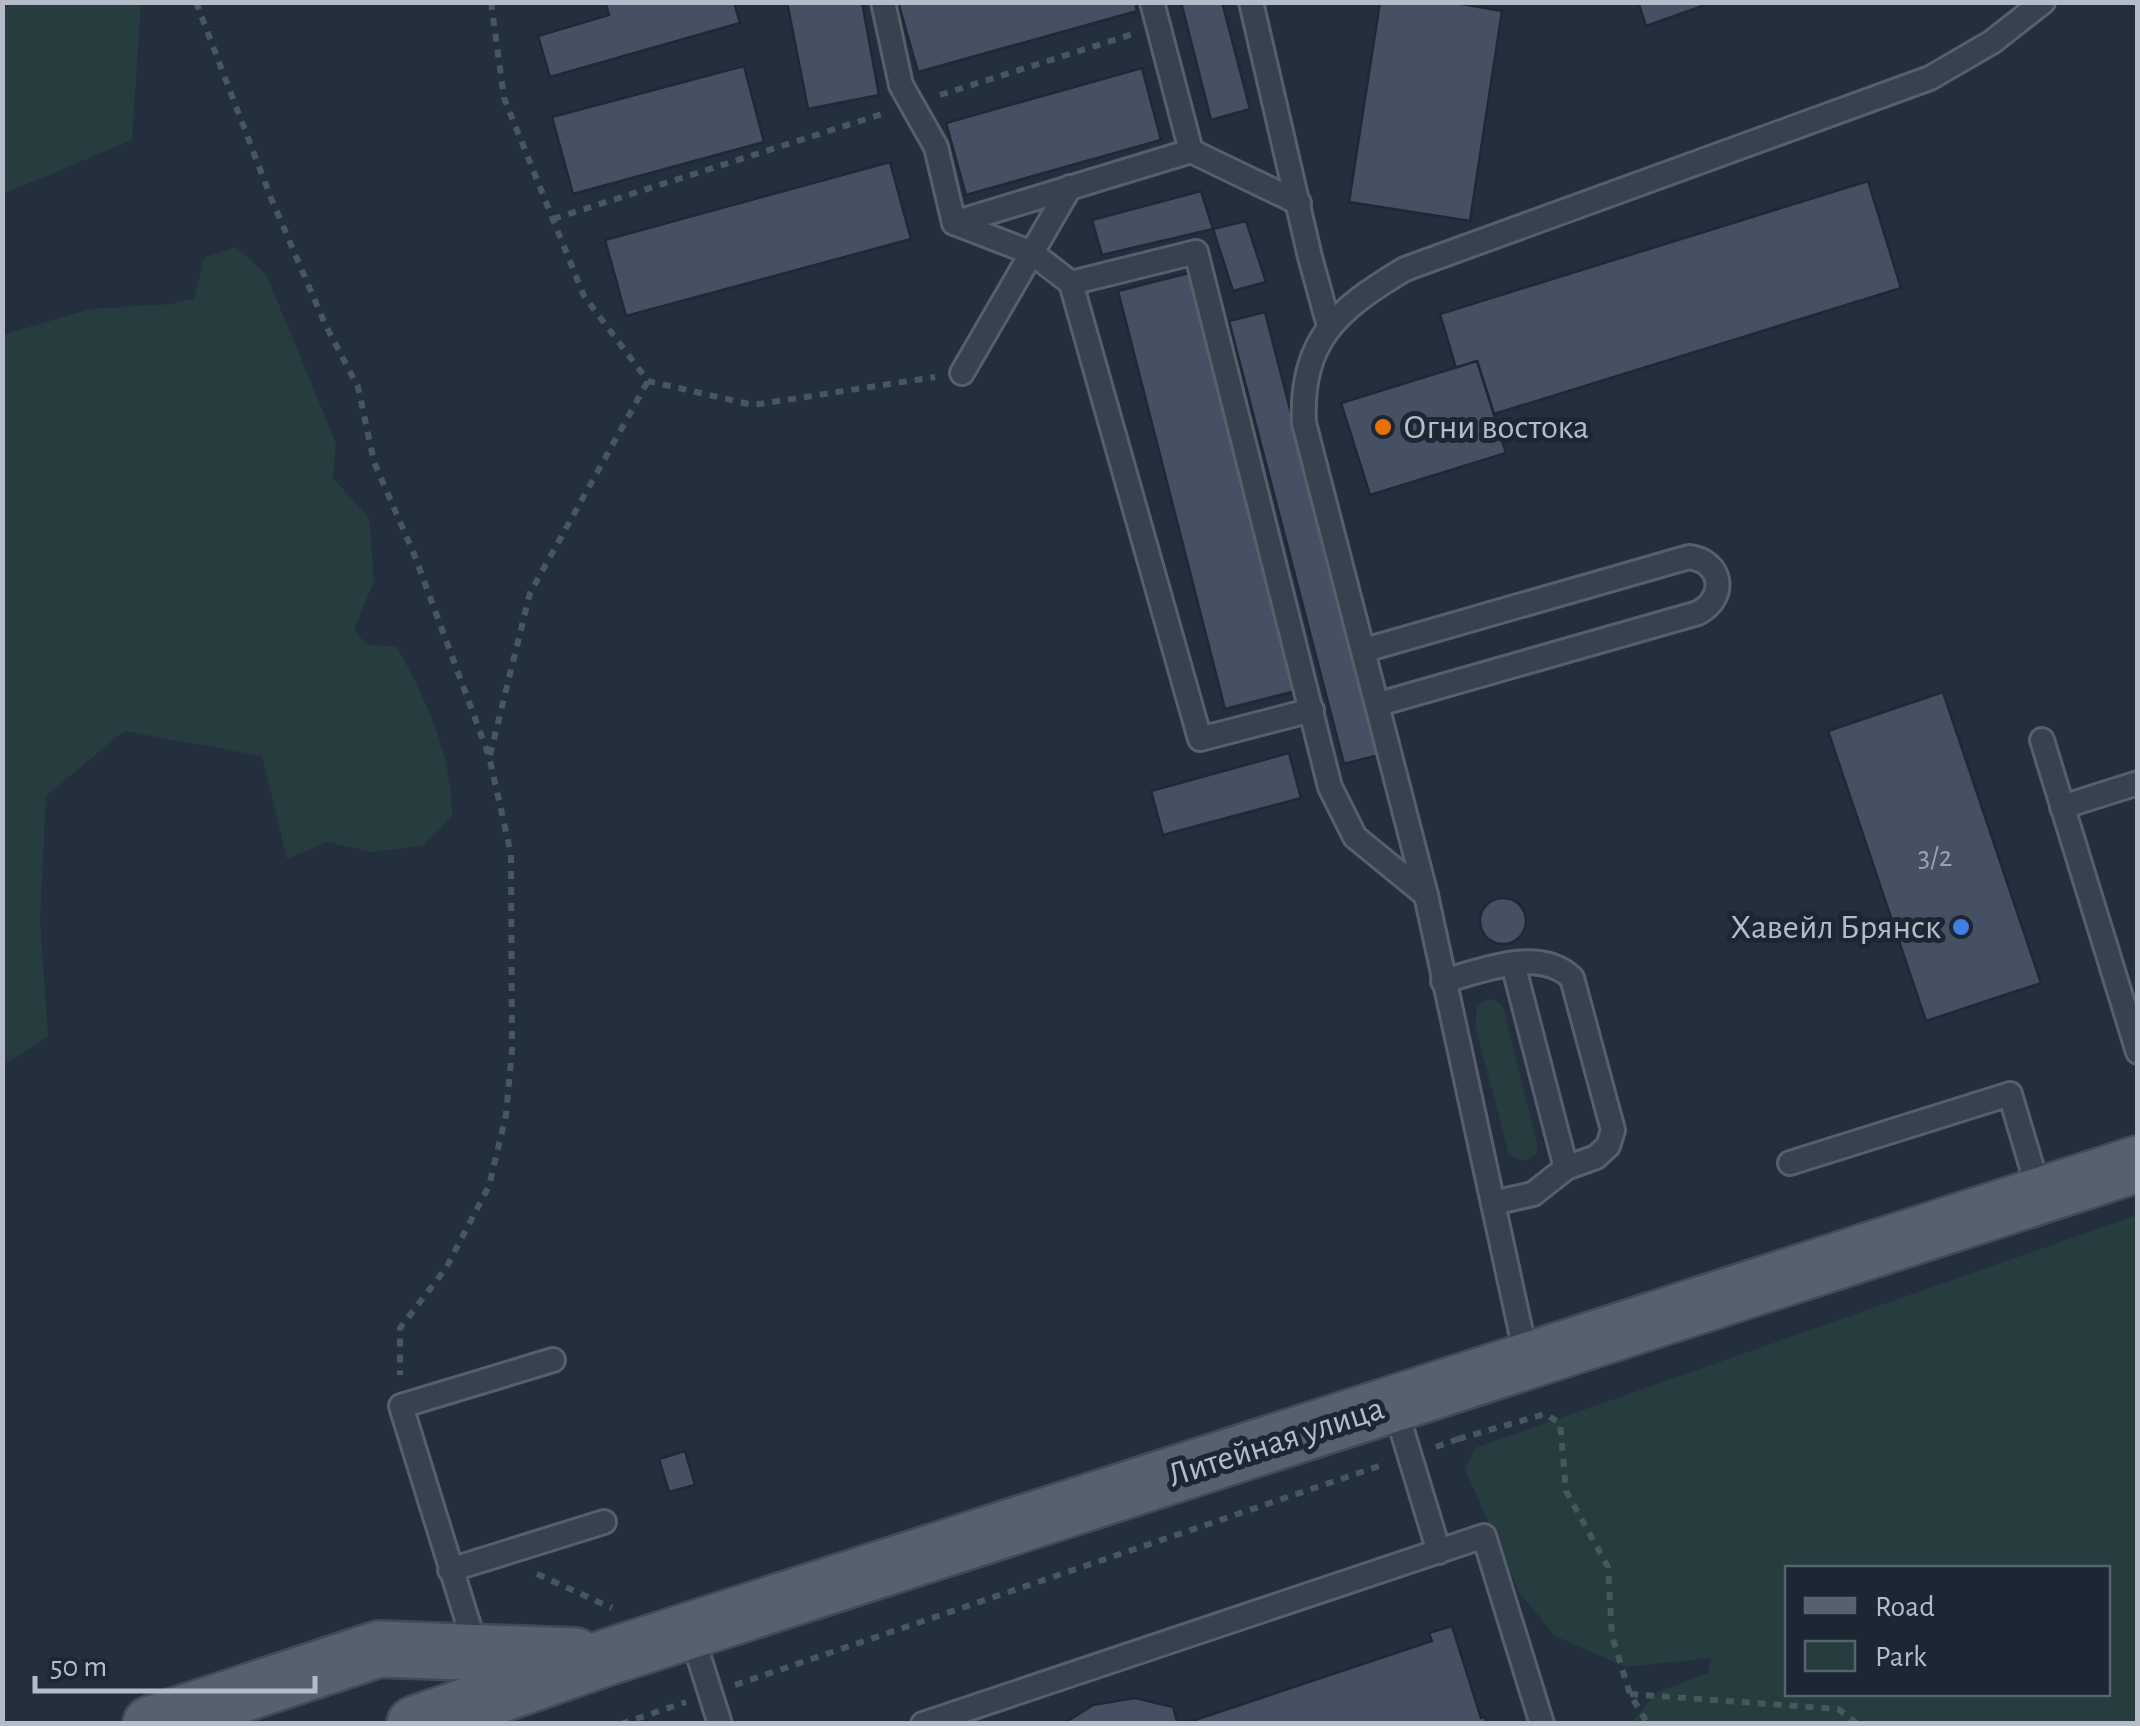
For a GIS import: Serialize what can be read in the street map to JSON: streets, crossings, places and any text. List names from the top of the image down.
{
  "streets": {
    "main road": ["Литейная улица"]
  },
  "places": ["Огни востока", "Хавейл Брянск"],
  "house_numbers": ["3/2"],
  "legend": ["Road", "Park"],
  "scale_bar": "50 m"
}
